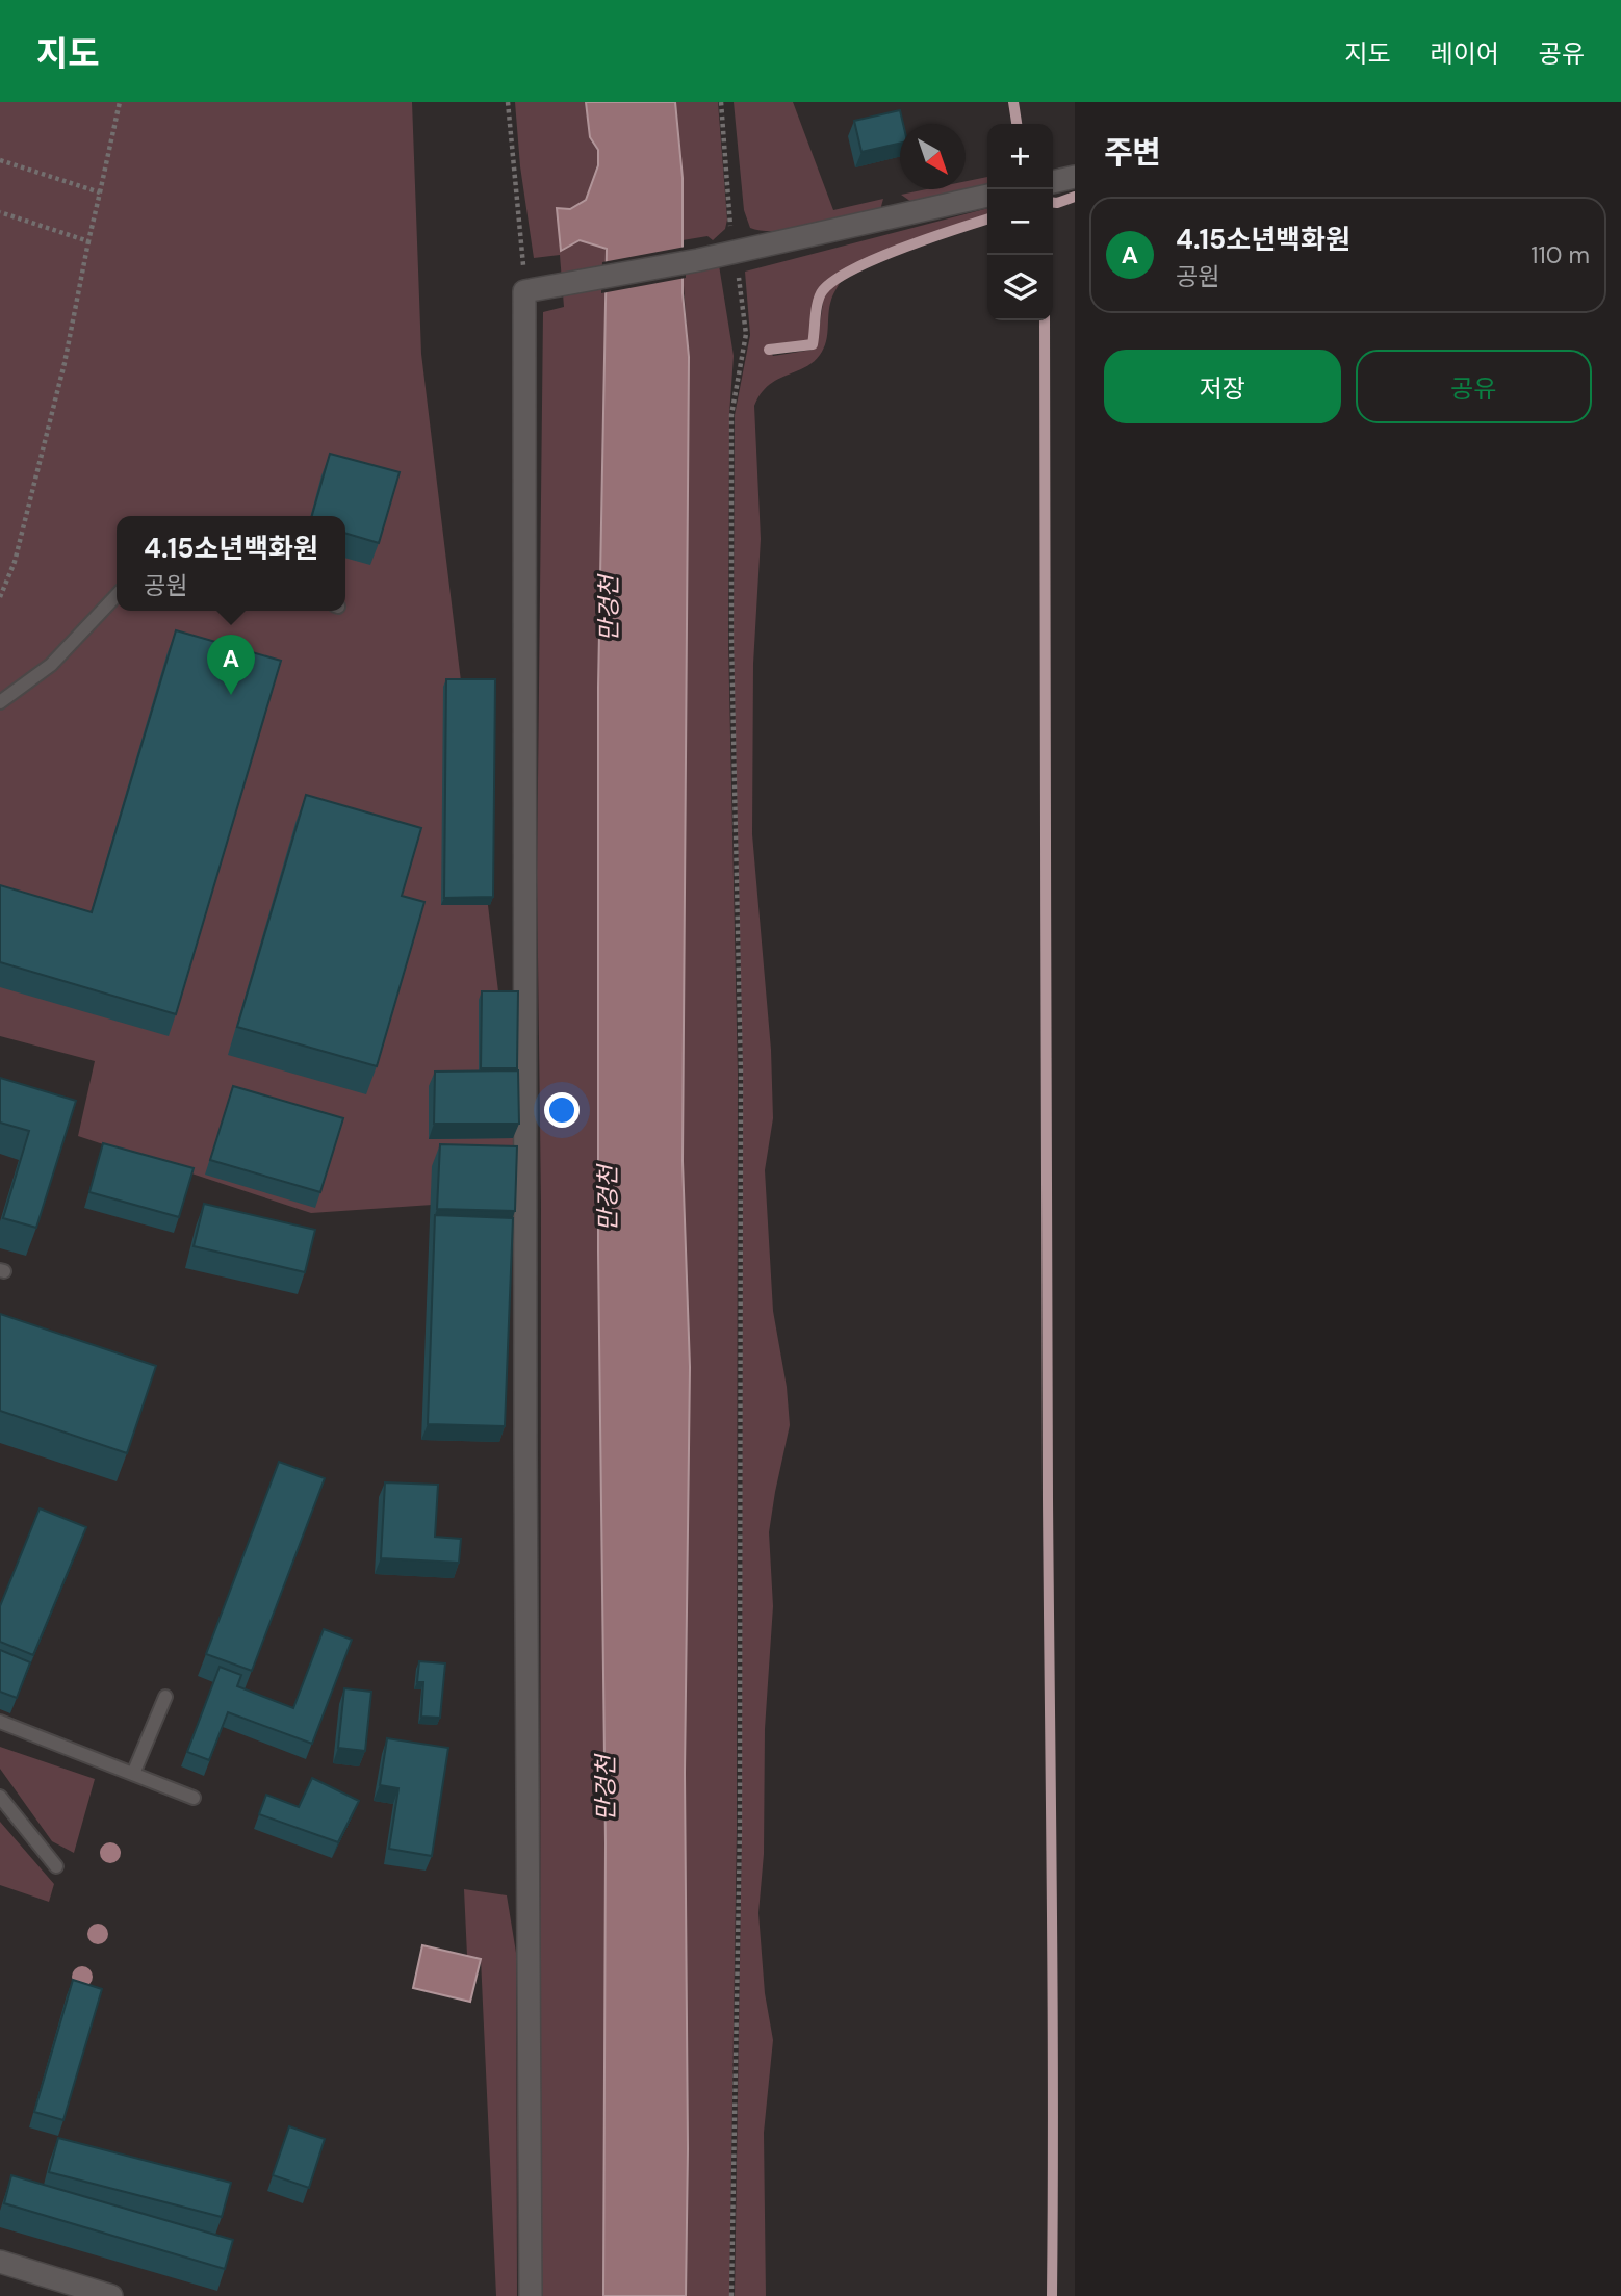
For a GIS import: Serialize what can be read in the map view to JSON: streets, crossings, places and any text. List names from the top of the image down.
{
  "water": ["만겅천"],
  "north": "bottom right",
  "page": {
    "header": "지도",
    "nav": ["지도", "레이어", "공유"],
    "heading": "주변",
    "map_buttons": ["+", "−"],
    "list": [
      {
        "mark": "A",
        "name": "4.15소년백화원",
        "note": "공원",
        "value": "110 m"
      }
    ],
    "buttons": ["저장", "공유"],
    "popup": ["4.15소년백화원", "공원"],
    "pins": "A"
  }
}
